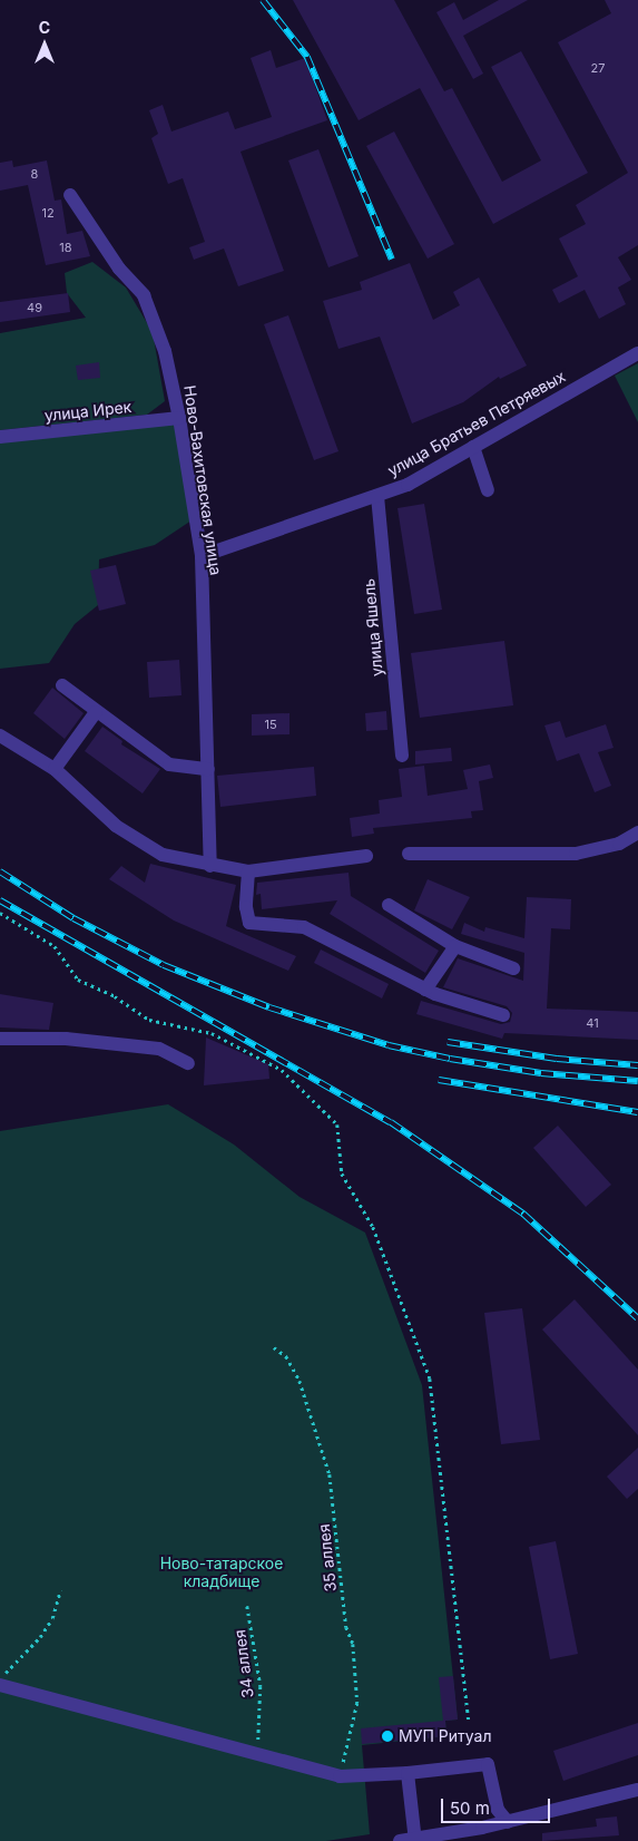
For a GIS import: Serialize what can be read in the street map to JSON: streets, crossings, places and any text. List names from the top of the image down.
{
  "streets": {
    "street": [
      "улица Ирек",
      "улица Братьев Петряевых",
      "Ново-Вахитовская улица",
      "улица Яшель"
    ],
    "path": ["35 аллея", "34 аллея"]
  },
  "crossings": [
    ["улица Ирек", "Ново-Вахитовская улица"],
    ["улица Братьев Петряевых", "Ново-Вахитовская улица"],
    ["улица Братьев Петряевых", "улица Яшель"]
  ],
  "parks": ["Ново-татарское кладбище"],
  "places": ["МУП Ритуал"],
  "house_numbers": [
    "27",
    "8",
    "12",
    "18",
    "49",
    "15",
    "41"
  ],
  "scale_bar": "50 m",
  "north": "top"
}
